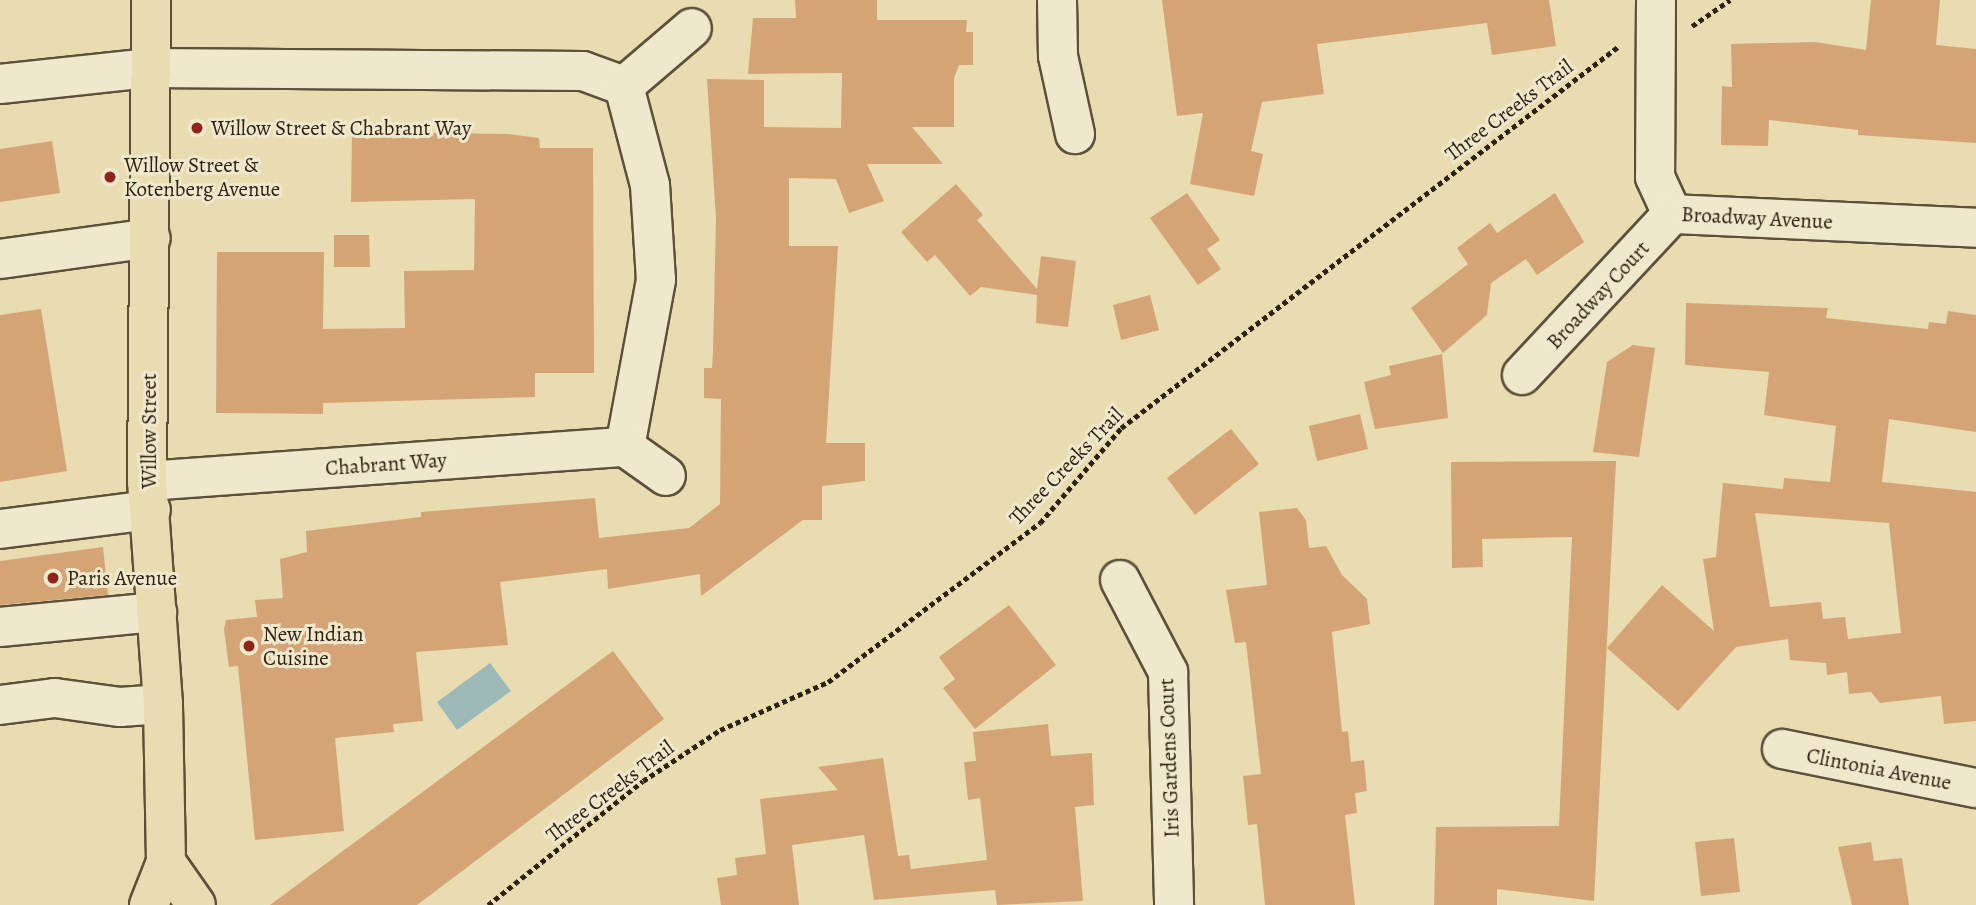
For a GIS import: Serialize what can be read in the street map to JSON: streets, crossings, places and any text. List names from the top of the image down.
{
  "streets": {
    "main road": ["Willow Street"],
    "street": [
      "Broadway Avenue",
      "Broadway Court",
      "Chabrant Way",
      "Iris Gardens Court",
      "Clintonia Avenue"
    ],
    "path": ["Three Creeks Trail"]
  },
  "crossings": [
    ["Broadway Avenue", "Broadway Court"],
    ["Willow Street", "Chabrant Way"]
  ],
  "places": [
    "Willow Street & Chabrant Way",
    "Willow Street & Kotenberg Avenue",
    "Paris Avenue",
    "New Indian Cuisine"
  ]
}
